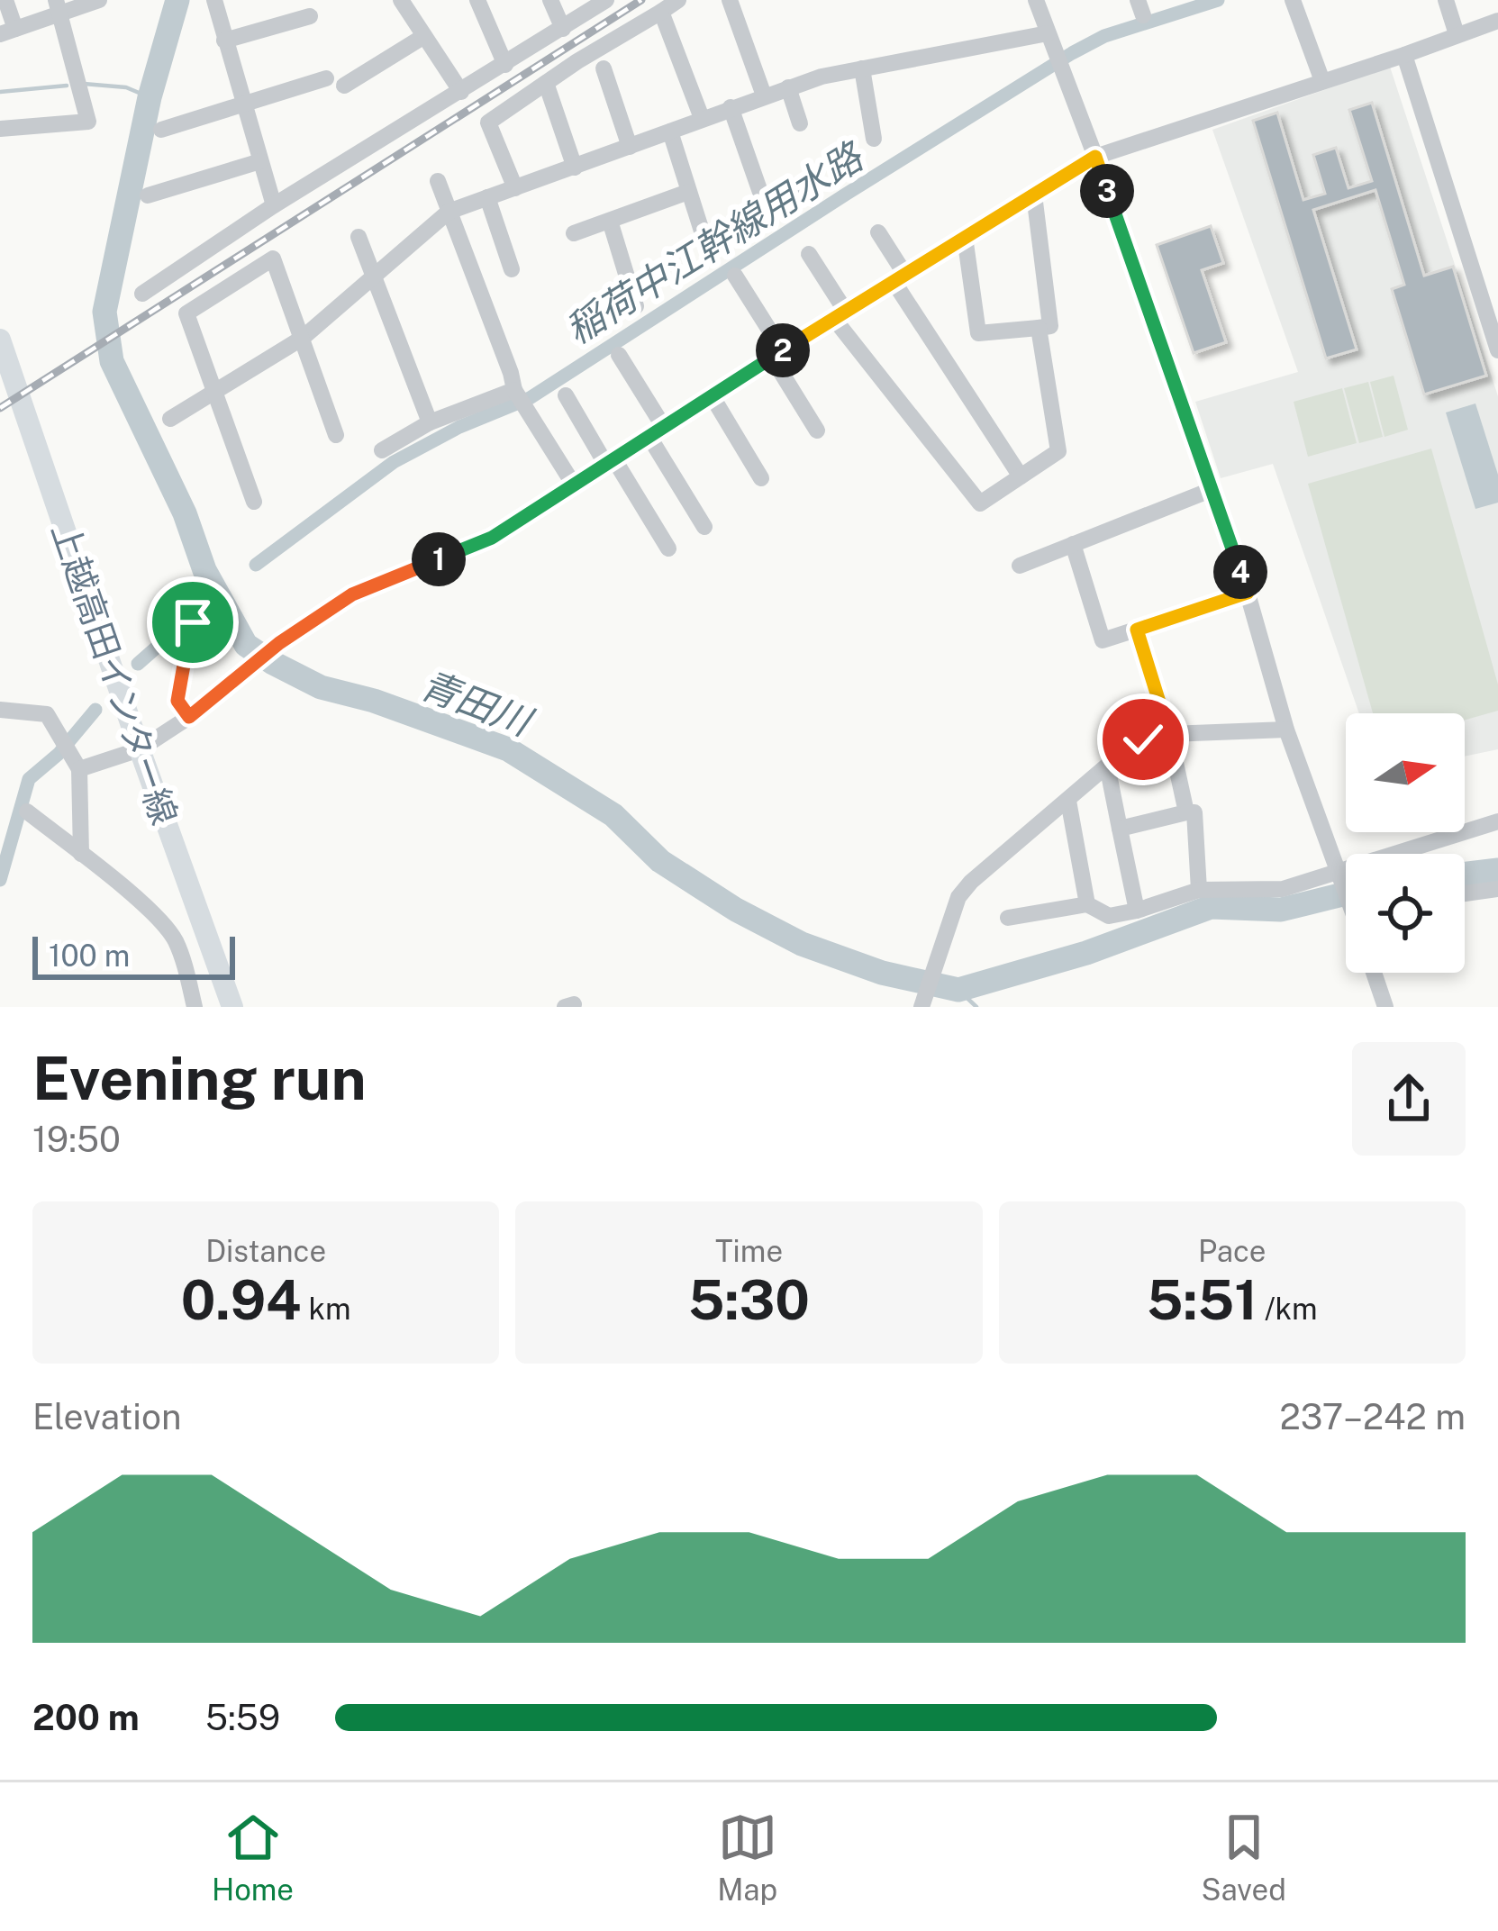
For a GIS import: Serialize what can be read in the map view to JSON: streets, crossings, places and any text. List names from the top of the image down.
{
  "streets": {
    "main road": ["上越高田インター線"]
  },
  "water": ["稲荷中江幹線用水路", "青田川"],
  "scale_bar": "100 m",
  "north": "right",
  "page": {
    "pins": [
      "3",
      "2",
      "1",
      "4"
    ],
    "scale": "100 m",
    "heading": ["Evening run", "19:50"],
    "stats": [
      ["Distance", "0.94 km"],
      ["Time", "5:30"],
      ["Pace", "5:51 /km"]
    ],
    "chart": ["Elevation", "237–242 m"],
    "list": [
      {
        "name": "200 m",
        "note": "5:59"
      }
    ],
    "tabs": ["Home", "Map", "Saved"]
  }
}
